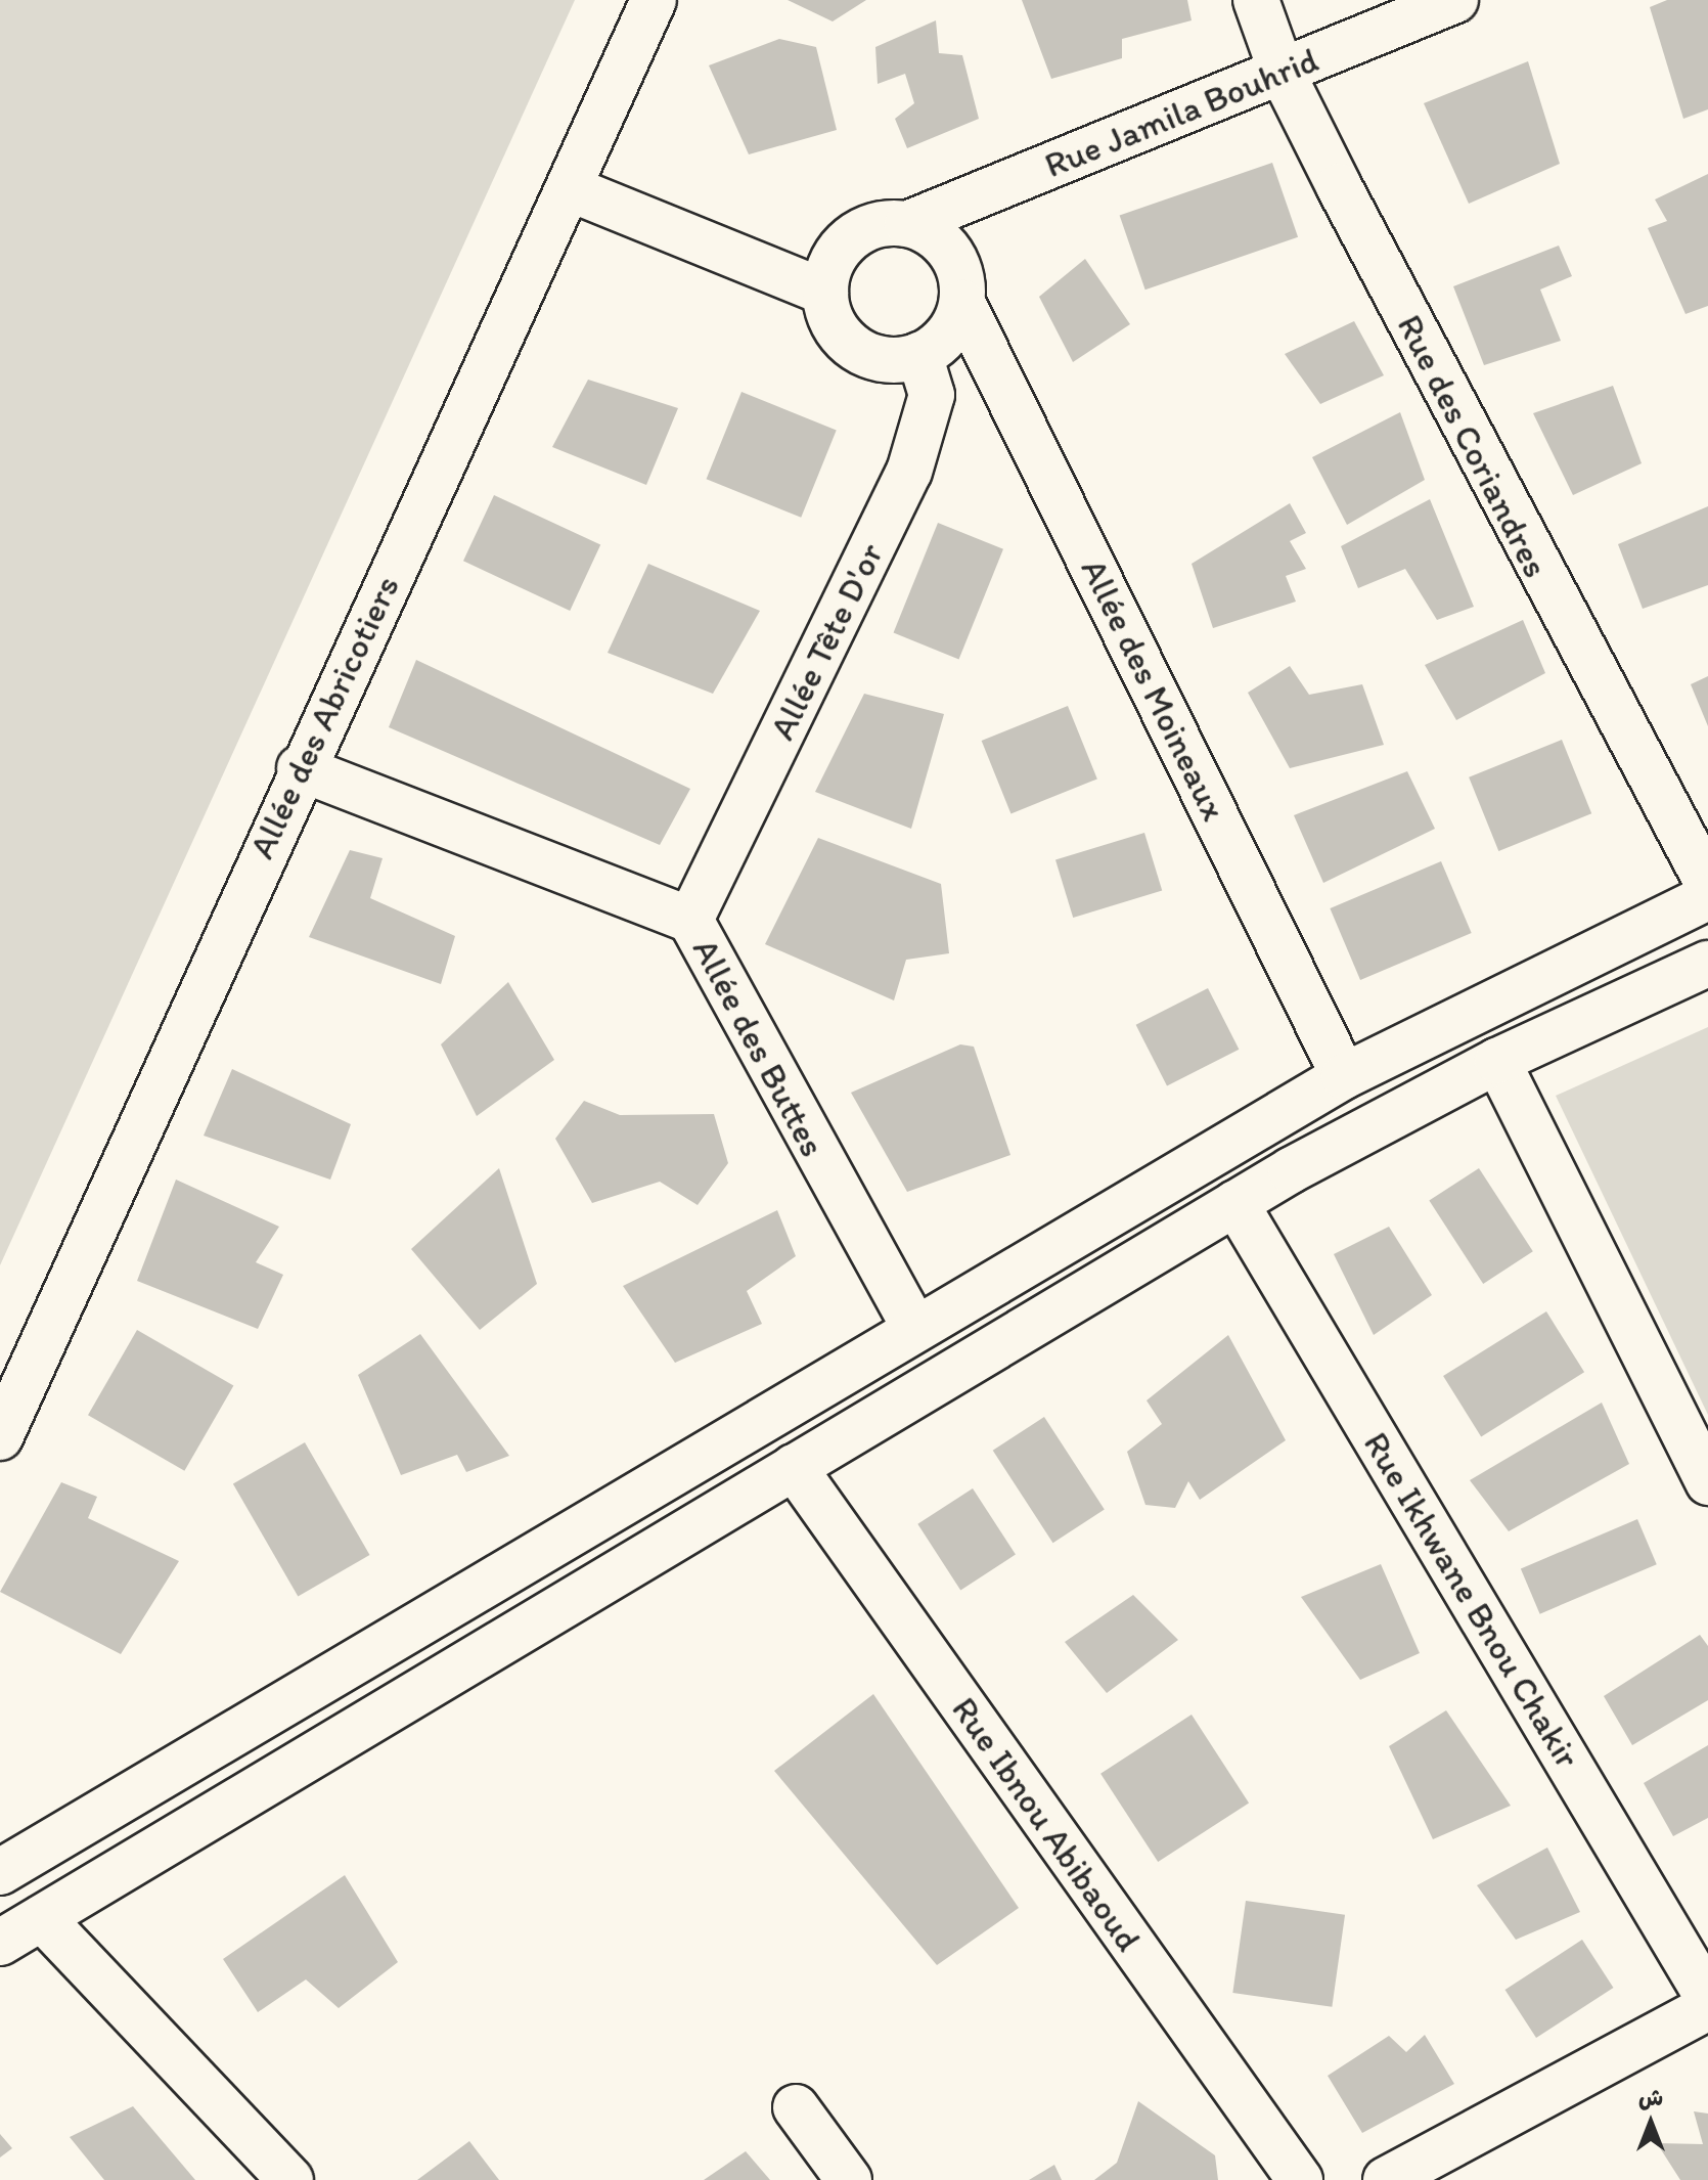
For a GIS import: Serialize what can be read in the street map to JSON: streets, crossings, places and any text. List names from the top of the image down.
{
  "streets": {
    "street": [
      "Rue Jamila Bouhrid",
      "Rue des Coriandres",
      "Allée Tête D'or",
      "Allée des Moineaux",
      "Allée des Abricotiers",
      "Allée des Buttes",
      "Rue Ikhwane Bnou Chakir",
      "Rue Ibnou Abibaoud"
    ]
  },
  "crossings": [
    ["Rue Jamila Bouhrid", "Rue des Coriandres"],
    ["Rue Jamila Bouhrid", "Allée Tête D'or"],
    ["Rue Jamila Bouhrid", "Allée des Moineaux"],
    ["Allée Tête D'or", "Allée des Moineaux"],
    ["Allée Tête D'or", "Allée des Buttes"],
    ["Allée des Abricotiers", "Allée des Buttes"]
  ],
  "north": "top"
}
